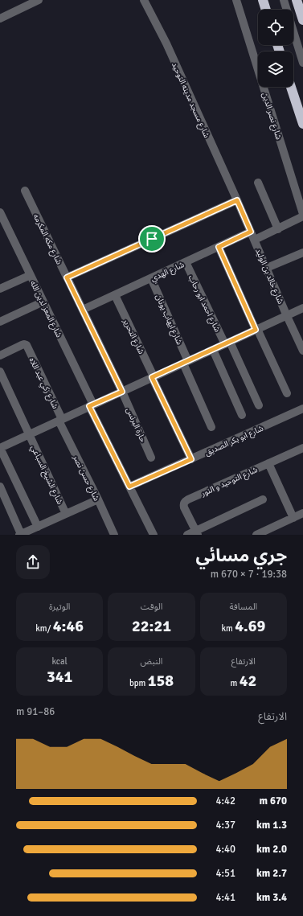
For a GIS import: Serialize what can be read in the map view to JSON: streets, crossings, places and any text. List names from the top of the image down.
{
  "streets": {
    "street": [
      "شارع مسجد مدينه التوحيد",
      "شارع نصر الدين",
      "شارع مكه المكرمه",
      "شارع الهدي",
      "شارع خالد بن الوليد",
      "شارع احمد ابو رحاب",
      "شارع المعز لدين الله",
      "شارع ايهاب يونان",
      "شارع التحرير",
      "شارع زكي عبد اللاه",
      "حارة البرنس",
      "شارع ابو بكر الصديق",
      "شارع الشيخ السباعي",
      "شارع حسن نصر",
      "شارع التوحيد و النور"
    ]
  },
  "crossings": [
    ["شارع مسجد مدينه التوحيد", "شارع خالد بن الوليد"],
    ["شارع مكه المكرمه", "شارع الهدي"],
    ["شارع مكه المكرمه", "حارة البرنس"],
    ["شارع الهدي", "شارع خالد بن الوليد"],
    ["شارع الهدي", "شارع احمد ابو رحاب"],
    ["شارع الهدي", "شارع ايهاب يونان"],
    ["شارع الهدي", "شارع التحرير"],
    ["شارع المعز لدين الله", "شارع ابو بكر الصديق"],
    ["شارع التحرير", "شارع ابو بكر الصديق"],
    ["شارع زكي عبد اللاه", "شارع حسن نصر"]
  ],
  "page": {
    "heading": ["جري مسائي", "19:38 · 7 × 670 m"],
    "stats": [
      ["المسافة", "4.69 km"],
      ["الوقت", "22:21"],
      ["الوتيرة", "4:46 /km"],
      ["الارتفاع", "42 m"],
      ["النبض", "158 bpm"],
      ["kcal", "341"]
    ],
    "chart": ["الارتفاع", "86–91 m"],
    "list": [
      {
        "name": "670 m",
        "note": "4:42"
      },
      {
        "name": "1.3 km",
        "note": "4:37"
      },
      {
        "name": "2.0 km",
        "note": "4:40"
      },
      {
        "name": "2.7 km",
        "note": "4:51"
      },
      {
        "name": "3.4 km",
        "note": "4:41"
      }
    ]
  }
}
